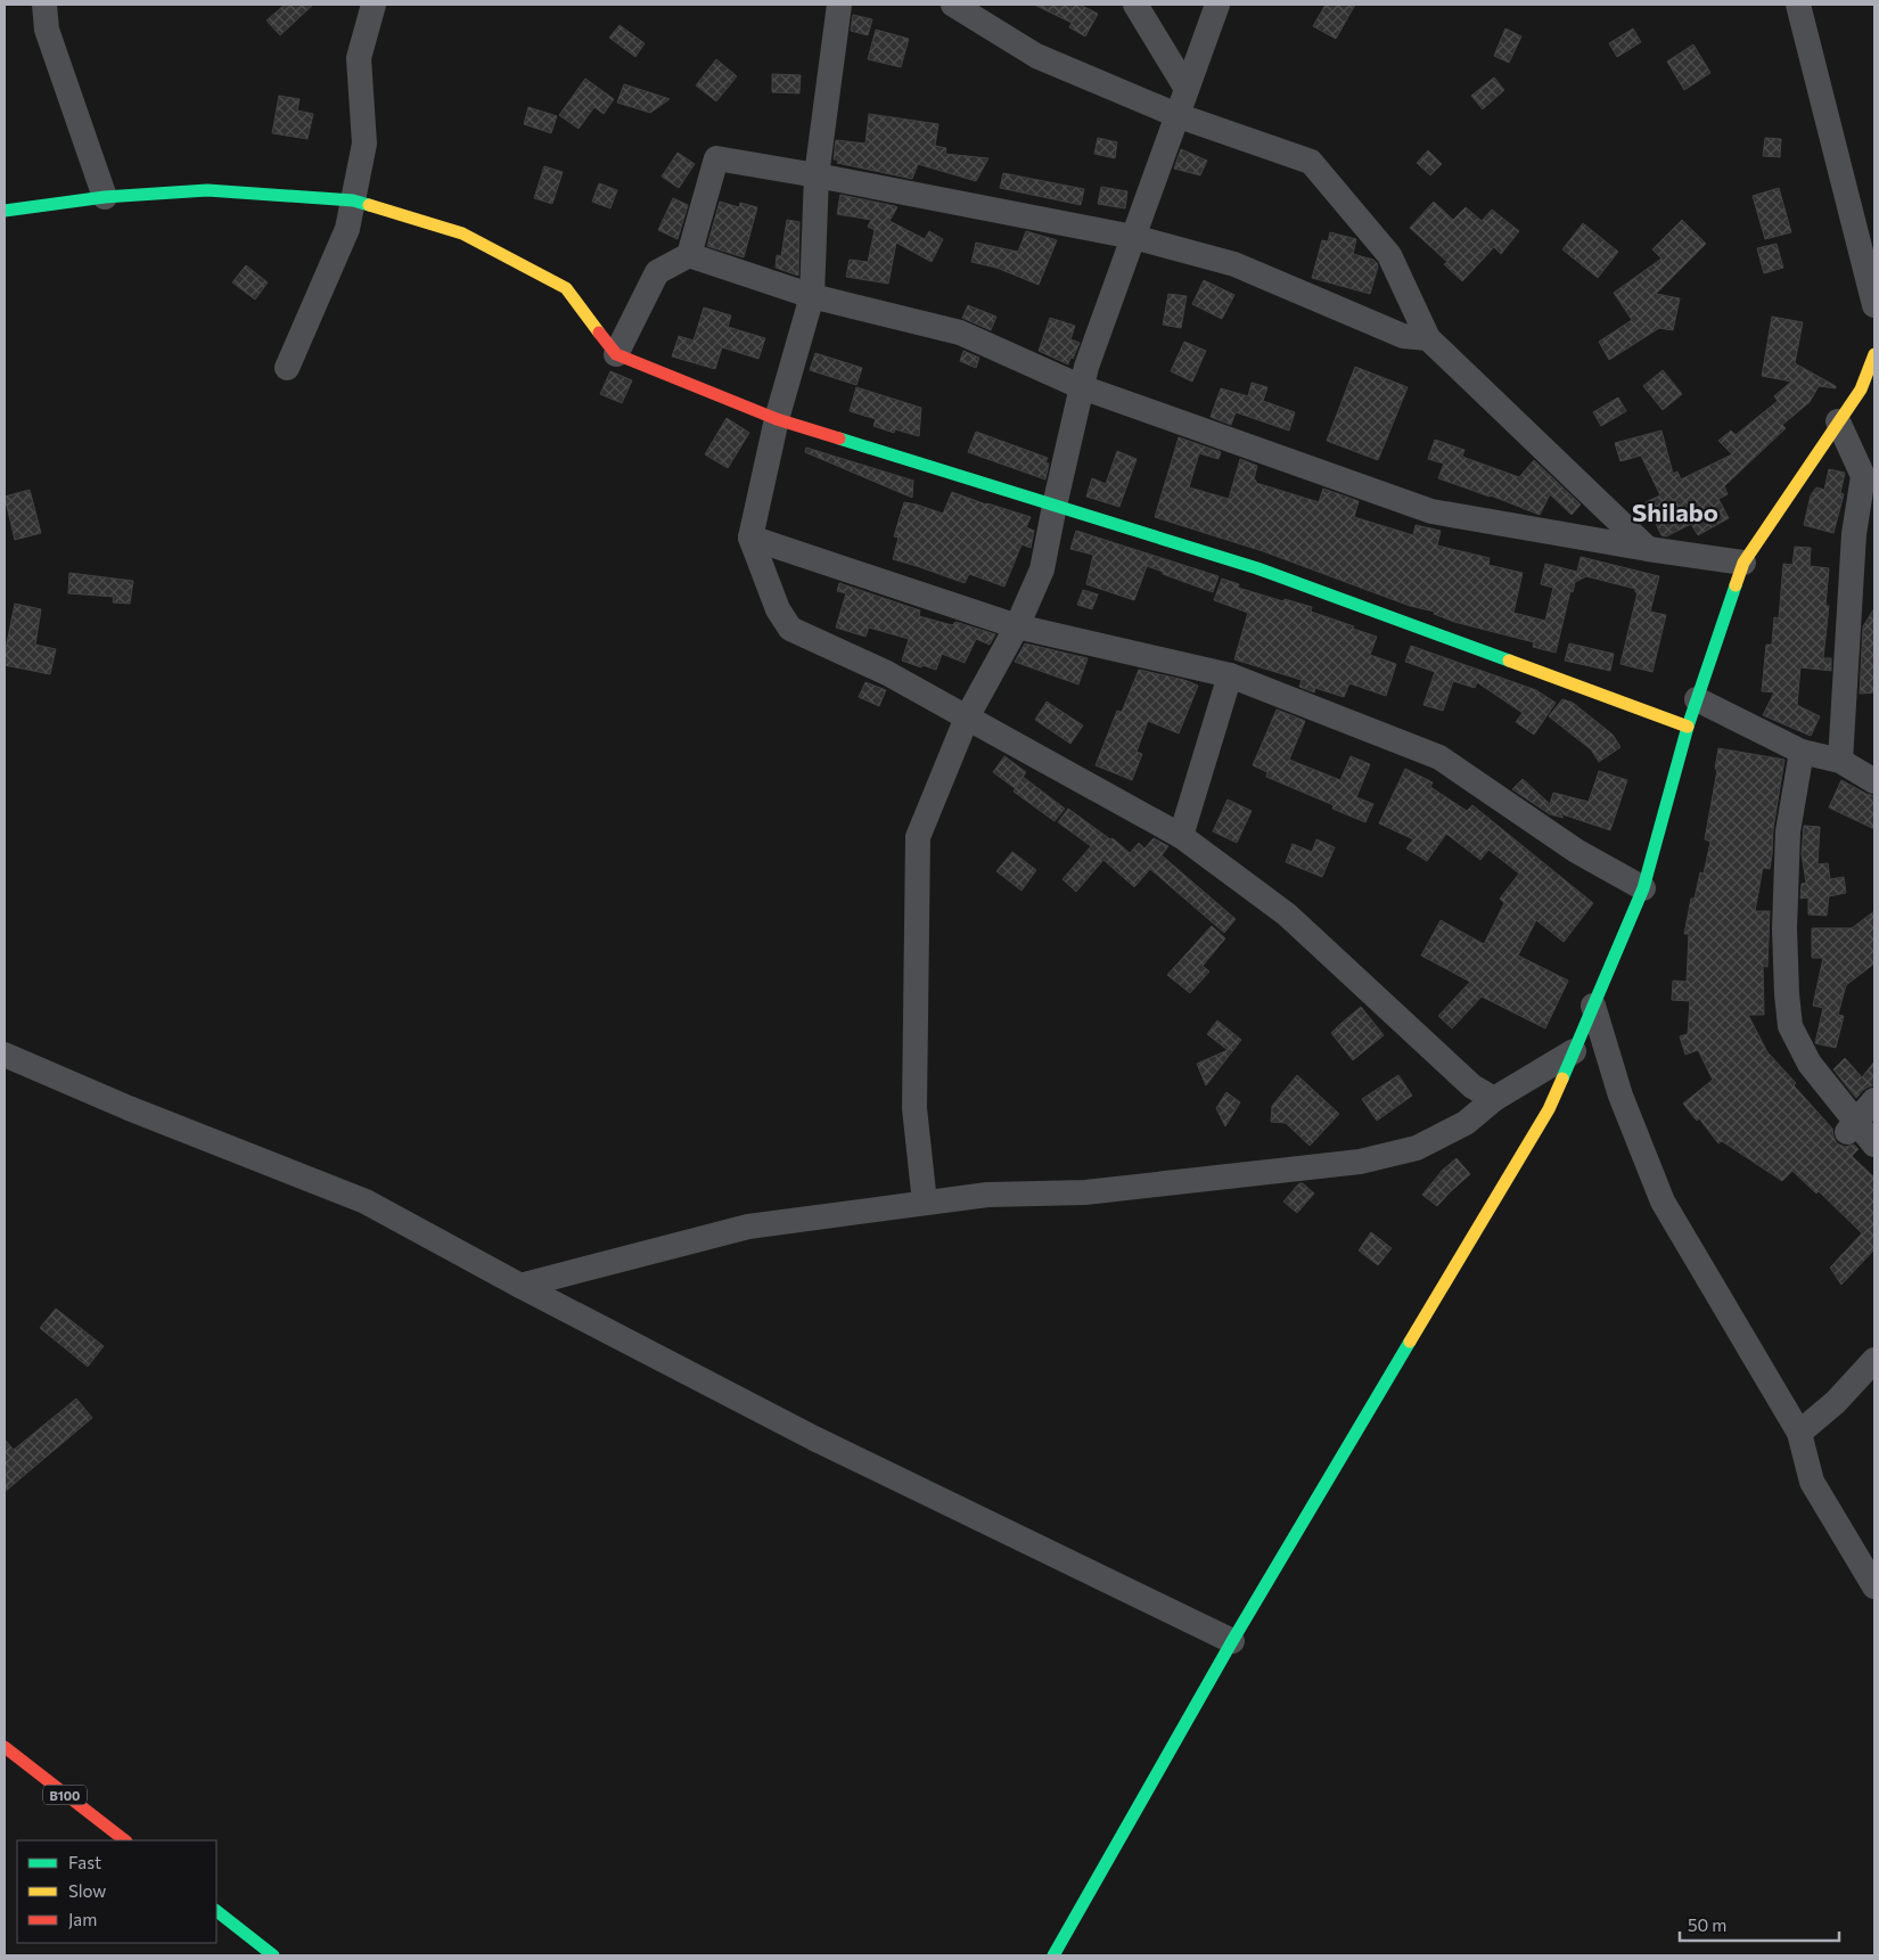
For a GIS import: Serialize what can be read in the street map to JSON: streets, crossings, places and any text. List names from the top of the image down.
{
  "streets": {
    "main road": ["B100"]
  },
  "districts": ["Shilabo"],
  "legend": ["Fast", "Slow", "Jam"],
  "scale_bar": "50 m"
}
